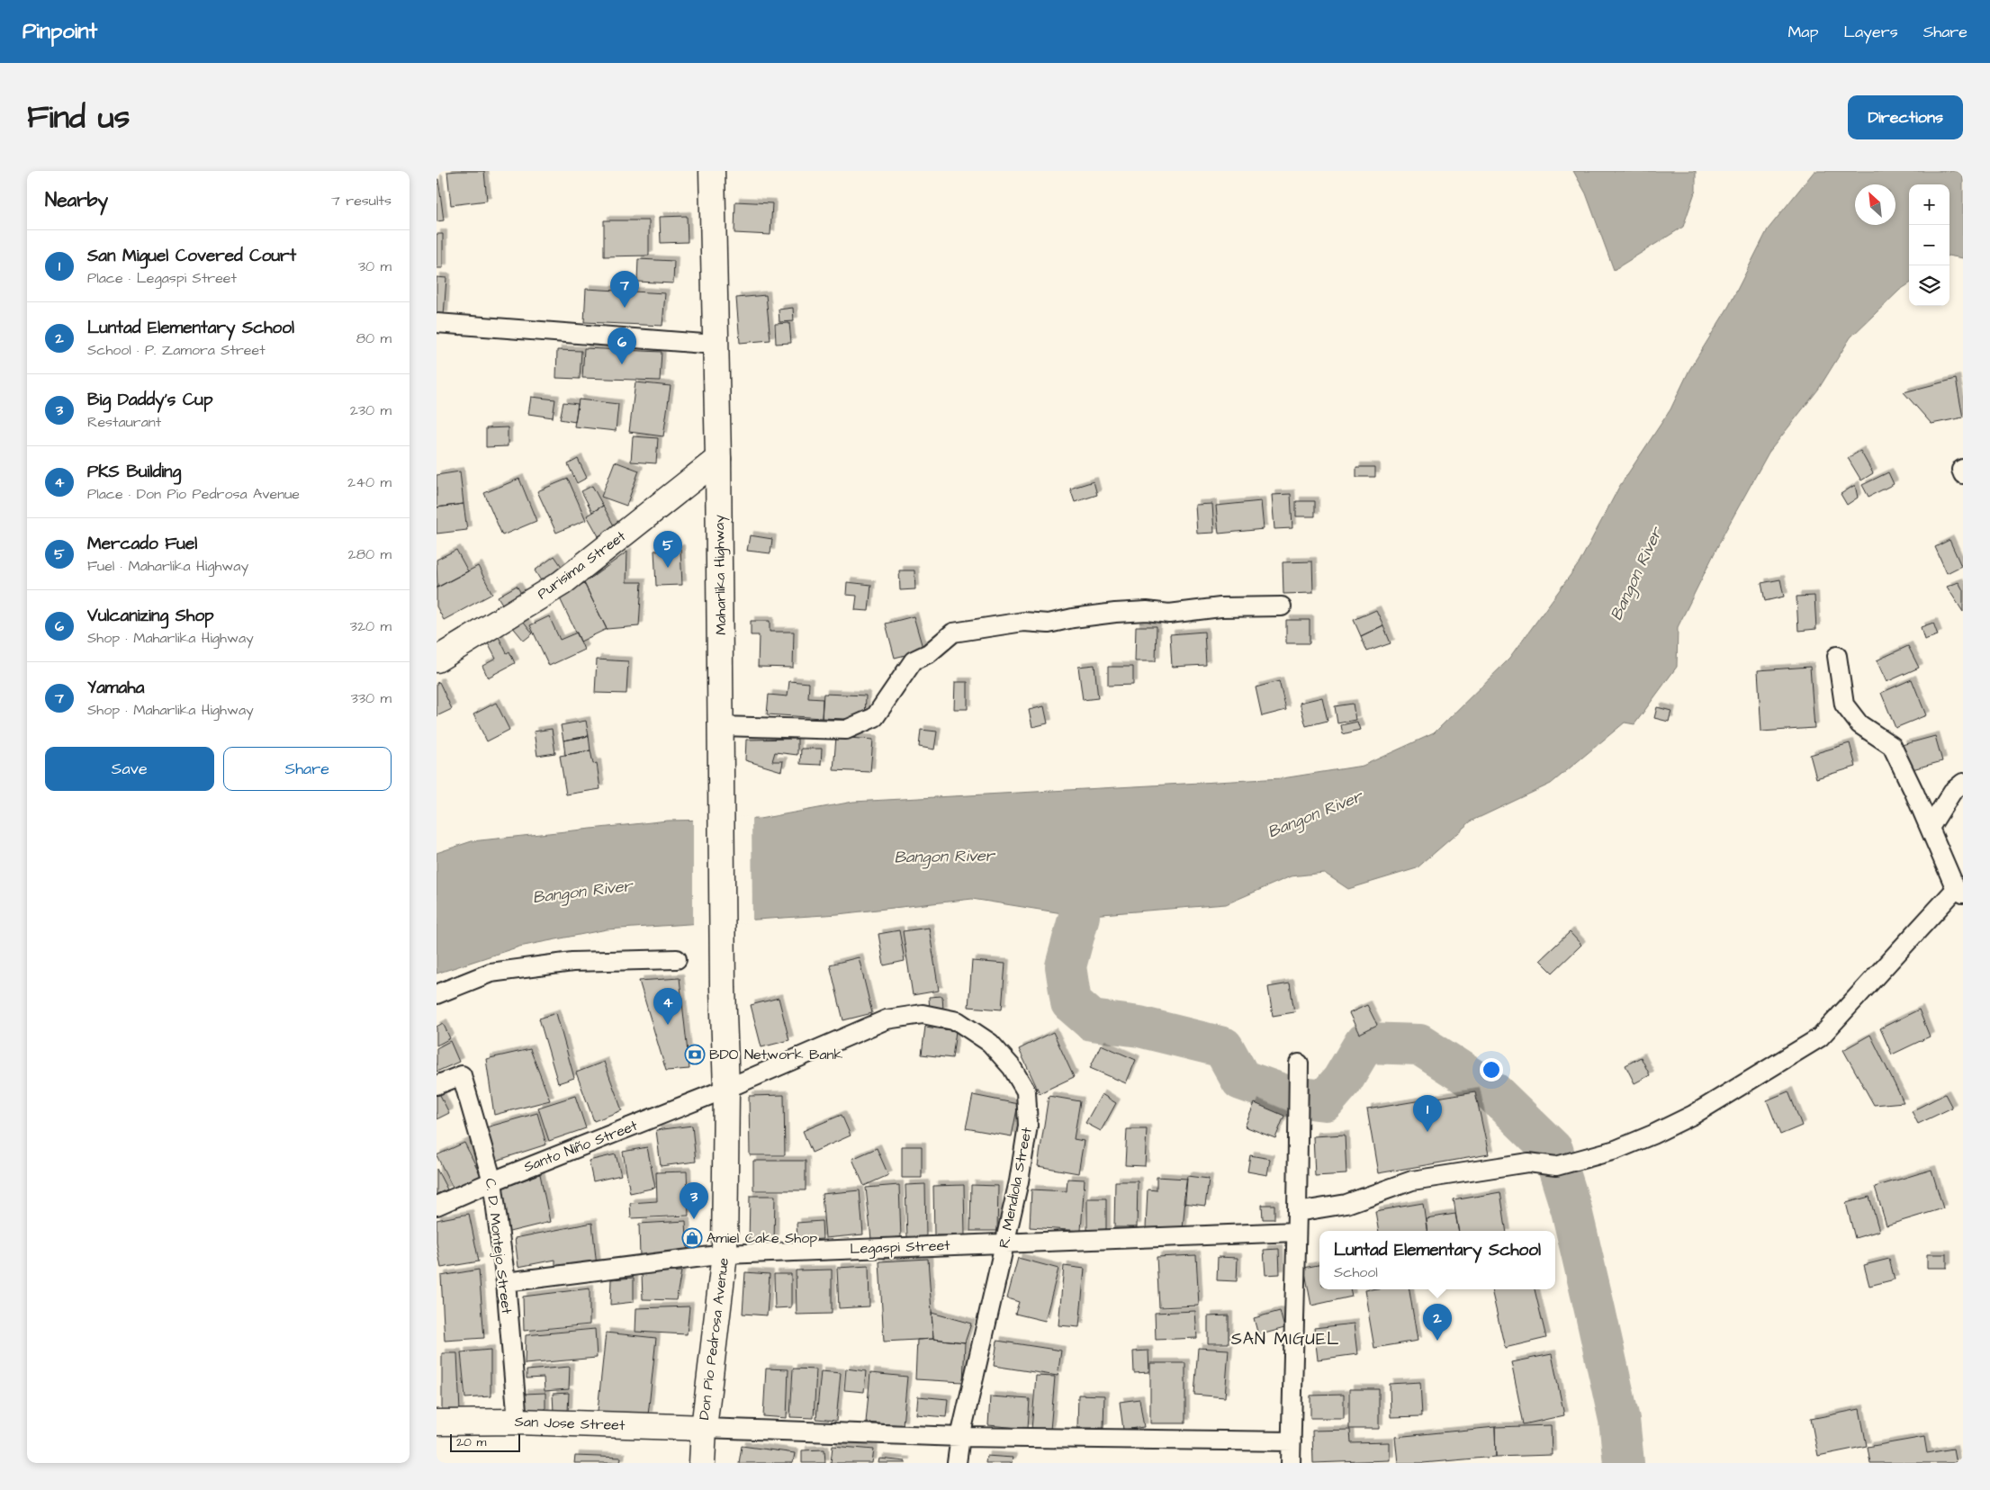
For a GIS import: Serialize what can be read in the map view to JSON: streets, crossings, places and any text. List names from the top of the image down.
{
  "streets": {
    "main road": [
      "Purisima Street",
      "Maharlika Highway",
      "Don Pio Pedrosa Avenue",
      "San Jose Street"
    ],
    "street": [
      "Santo Niño Street",
      "R. Mendiola Street",
      "C. D. Montejo Street",
      "Legaspi Street"
    ]
  },
  "crossings": [
    ["Purisima Street", "Maharlika Highway"],
    ["Maharlika Highway", "Don Pio Pedrosa Avenue"],
    ["Santo Niño Street", "R. Mendiola Street"],
    ["Santo Niño Street", "C. D. Montejo Street"],
    ["Santo Niño Street", "Don Pio Pedrosa Avenue"],
    ["R. Mendiola Street", "Legaspi Street"],
    ["R. Mendiola Street", "Don Pio Pedrosa Avenue"],
    ["C. D. Montejo Street", "Legaspi Street"],
    ["C. D. Montejo Street", "San Jose Street"],
    ["Legaspi Street", "Don Pio Pedrosa Avenue"],
    ["Don Pio Pedrosa Avenue", "San Jose Street"]
  ],
  "districts": ["SAN MIGUEL"],
  "water": ["Bangon River"],
  "places": {
    "bank": ["BDO Network Bank"],
    "shop": ["Amiel Cake Shop"]
  },
  "scale_bar": "20 m",
  "north": "top left",
  "page": {
    "header": "Pinpoint",
    "nav": ["Map", "Layers", "Share"],
    "title": "Find us",
    "buttons": [
      "Directions",
      ["Save", "Share"]
    ],
    "heading": ["Nearby", "7 results"],
    "map_buttons": ["+", "−"],
    "list": [
      {
        "mark": "1",
        "name": "San Miguel Covered Court",
        "note": "Place · Legaspi Street",
        "value": "30 m"
      },
      {
        "mark": "2",
        "name": "Luntad Elementary School",
        "note": "School · P. Zamora Street",
        "value": "80 m"
      },
      {
        "mark": "3",
        "name": "Big Daddy's Cup",
        "note": "Restaurant",
        "value": "230 m"
      },
      {
        "mark": "4",
        "name": "PKS Building",
        "note": "Place · Don Pio Pedrosa Avenue",
        "value": "240 m"
      },
      {
        "mark": "5",
        "name": "Mercado Fuel",
        "note": "Fuel · Maharlika Highway",
        "value": "280 m"
      },
      {
        "mark": "6",
        "name": "Vulcanizing Shop",
        "note": "Shop · Maharlika Highway",
        "value": "320 m"
      },
      {
        "mark": "7",
        "name": "Yamaha",
        "note": "Shop · Maharlika Highway",
        "value": "330 m"
      }
    ],
    "pins": [
      "7",
      "6",
      "5",
      "4",
      "1",
      "3",
      "2"
    ],
    "popup": ["Luntad Elementary School", "School"],
    "scale": "20 m"
  }
}
